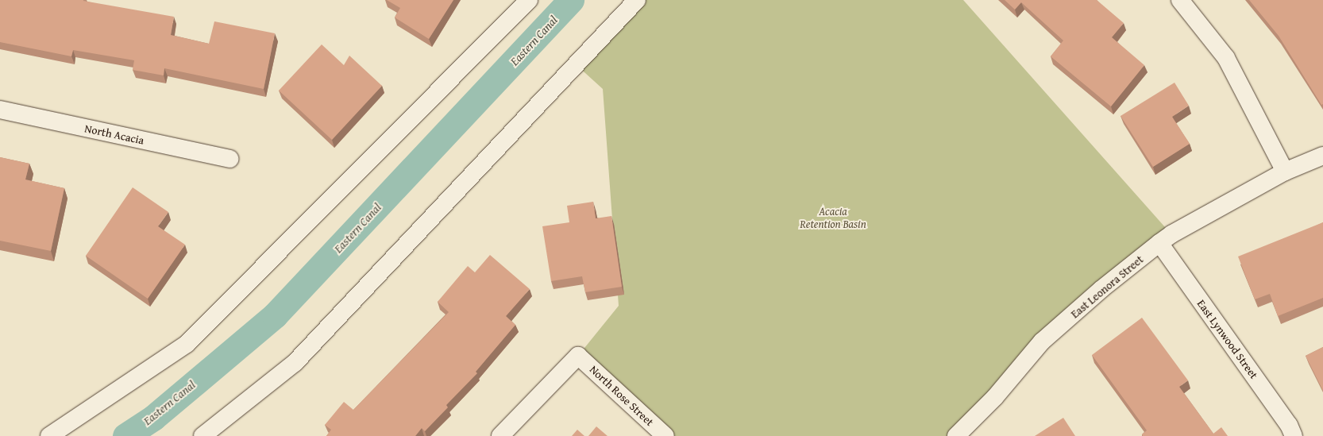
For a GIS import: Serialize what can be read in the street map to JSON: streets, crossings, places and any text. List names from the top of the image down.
{
  "streets": {
    "street": [
      "North Acacia",
      "East Leonora Street",
      "East Lynwood Street",
      "North Rose Street"
    ]
  },
  "crossings": [
    ["East Leonora Street", "East Lynwood Street"]
  ],
  "water": ["Eastern Canal"],
  "parks": ["Acacia Retention Basin"]
}
